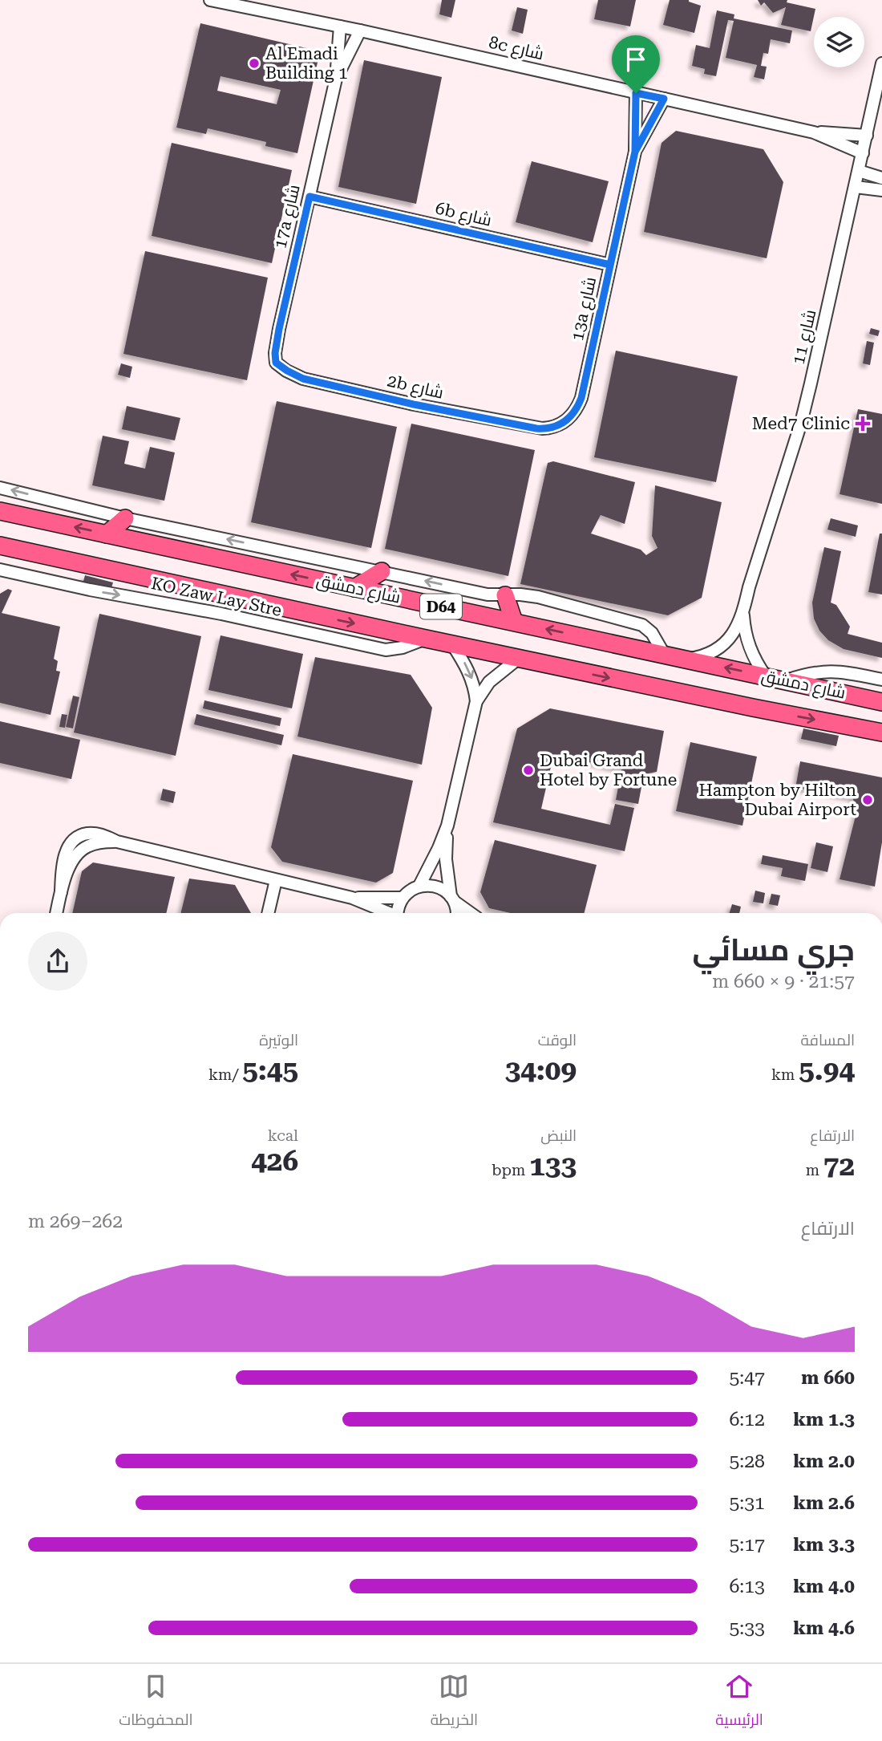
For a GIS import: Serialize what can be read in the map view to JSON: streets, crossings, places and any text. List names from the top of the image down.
{
  "streets": {
    "main road": ["شارع دمشق", "D64"],
    "street": [
      "8c شارع",
      "6b شارع",
      "17a شارع",
      "13a شارع",
      "شارع 11",
      "2b شارع",
      "KO Zaw Lay Stre"
    ]
  },
  "crossings": [
    ["8c شارع", "17a شارع"],
    ["8c شارع", "13a شارع"],
    ["8c شارع", "شارع 11"],
    ["6b شارع", "17a شارع"],
    ["6b شارع", "13a شارع"],
    ["17a شارع", "2b شارع"],
    ["13a شارع", "2b شارع"],
    ["شارع 11", "شارع دمشق"],
    ["شارع دمشق", "KO Zaw Lay Stre"]
  ],
  "places": {
    "other": ["Al Emadi Building 1", "Dubai Grand Hotel by Fortune", "Hampton by Hilton Dubai Airport"],
    "health": ["Med7 Clinic"]
  },
  "page": {
    "heading": ["جري مسائي", "21:57 · 9 × 660 m"],
    "stats": [
      ["المسافة", "5.94 km"],
      ["الوقت", "34:09"],
      ["الوتيرة", "5:45 /km"],
      ["الارتفاع", "72 m"],
      ["النبض", "133 bpm"],
      ["kcal", "426"]
    ],
    "chart": ["الارتفاع", "262–269 m"],
    "list": [
      {
        "name": "660 m",
        "note": "5:47"
      },
      {
        "name": "1.3 km",
        "note": "6:12"
      },
      {
        "name": "2.0 km",
        "note": "5:28"
      },
      {
        "name": "2.6 km",
        "note": "5:31"
      },
      {
        "name": "3.3 km",
        "note": "5:17"
      },
      {
        "name": "4.0 km",
        "note": "6:13"
      },
      {
        "name": "4.6 km",
        "note": "5:33"
      }
    ],
    "tabs": ["الرئيسية", "الخريطة", "المحفوظات"]
  }
}
